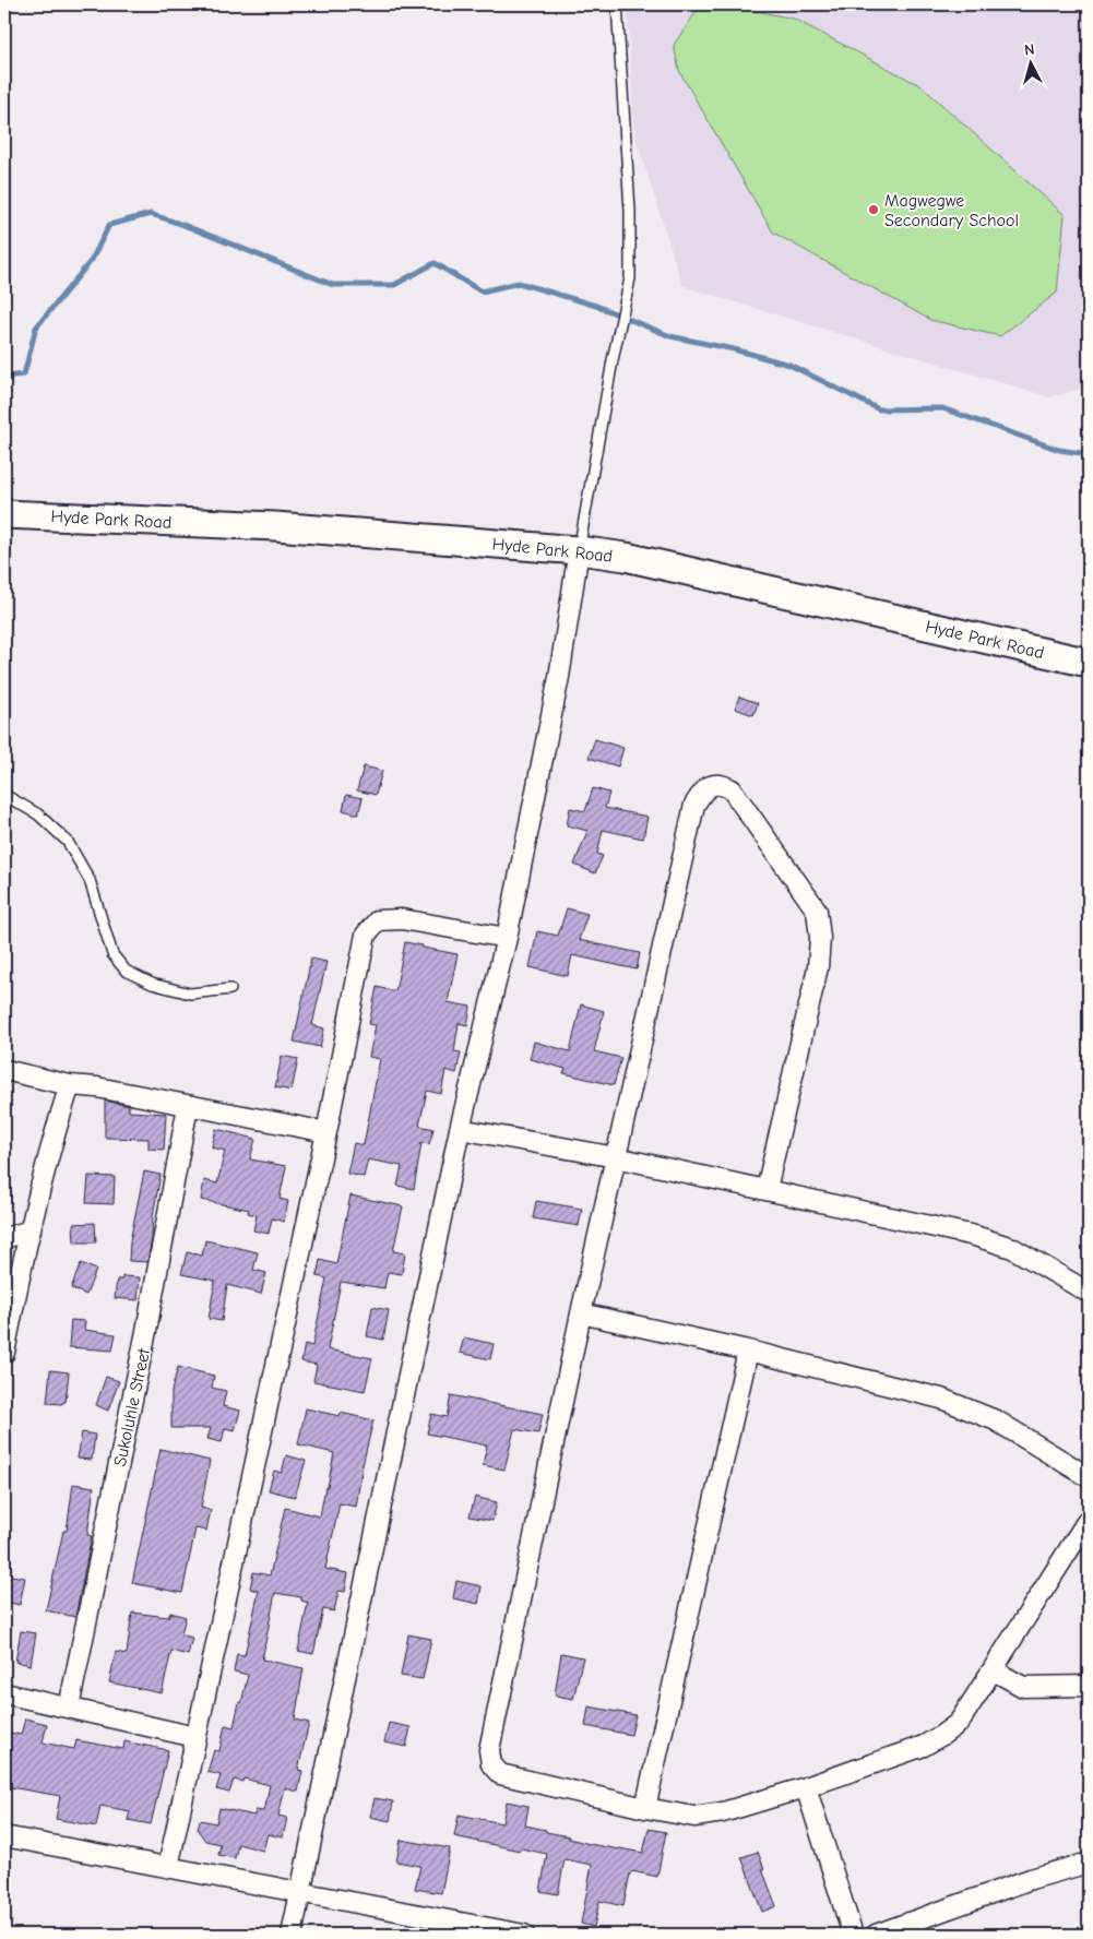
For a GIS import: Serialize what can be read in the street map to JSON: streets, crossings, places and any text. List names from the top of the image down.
{
  "streets": {
    "street": ["Hyde Park Road", "Sukoluhle Street"]
  },
  "places": ["Magwegwe Secondary School"],
  "north": "top"
}
